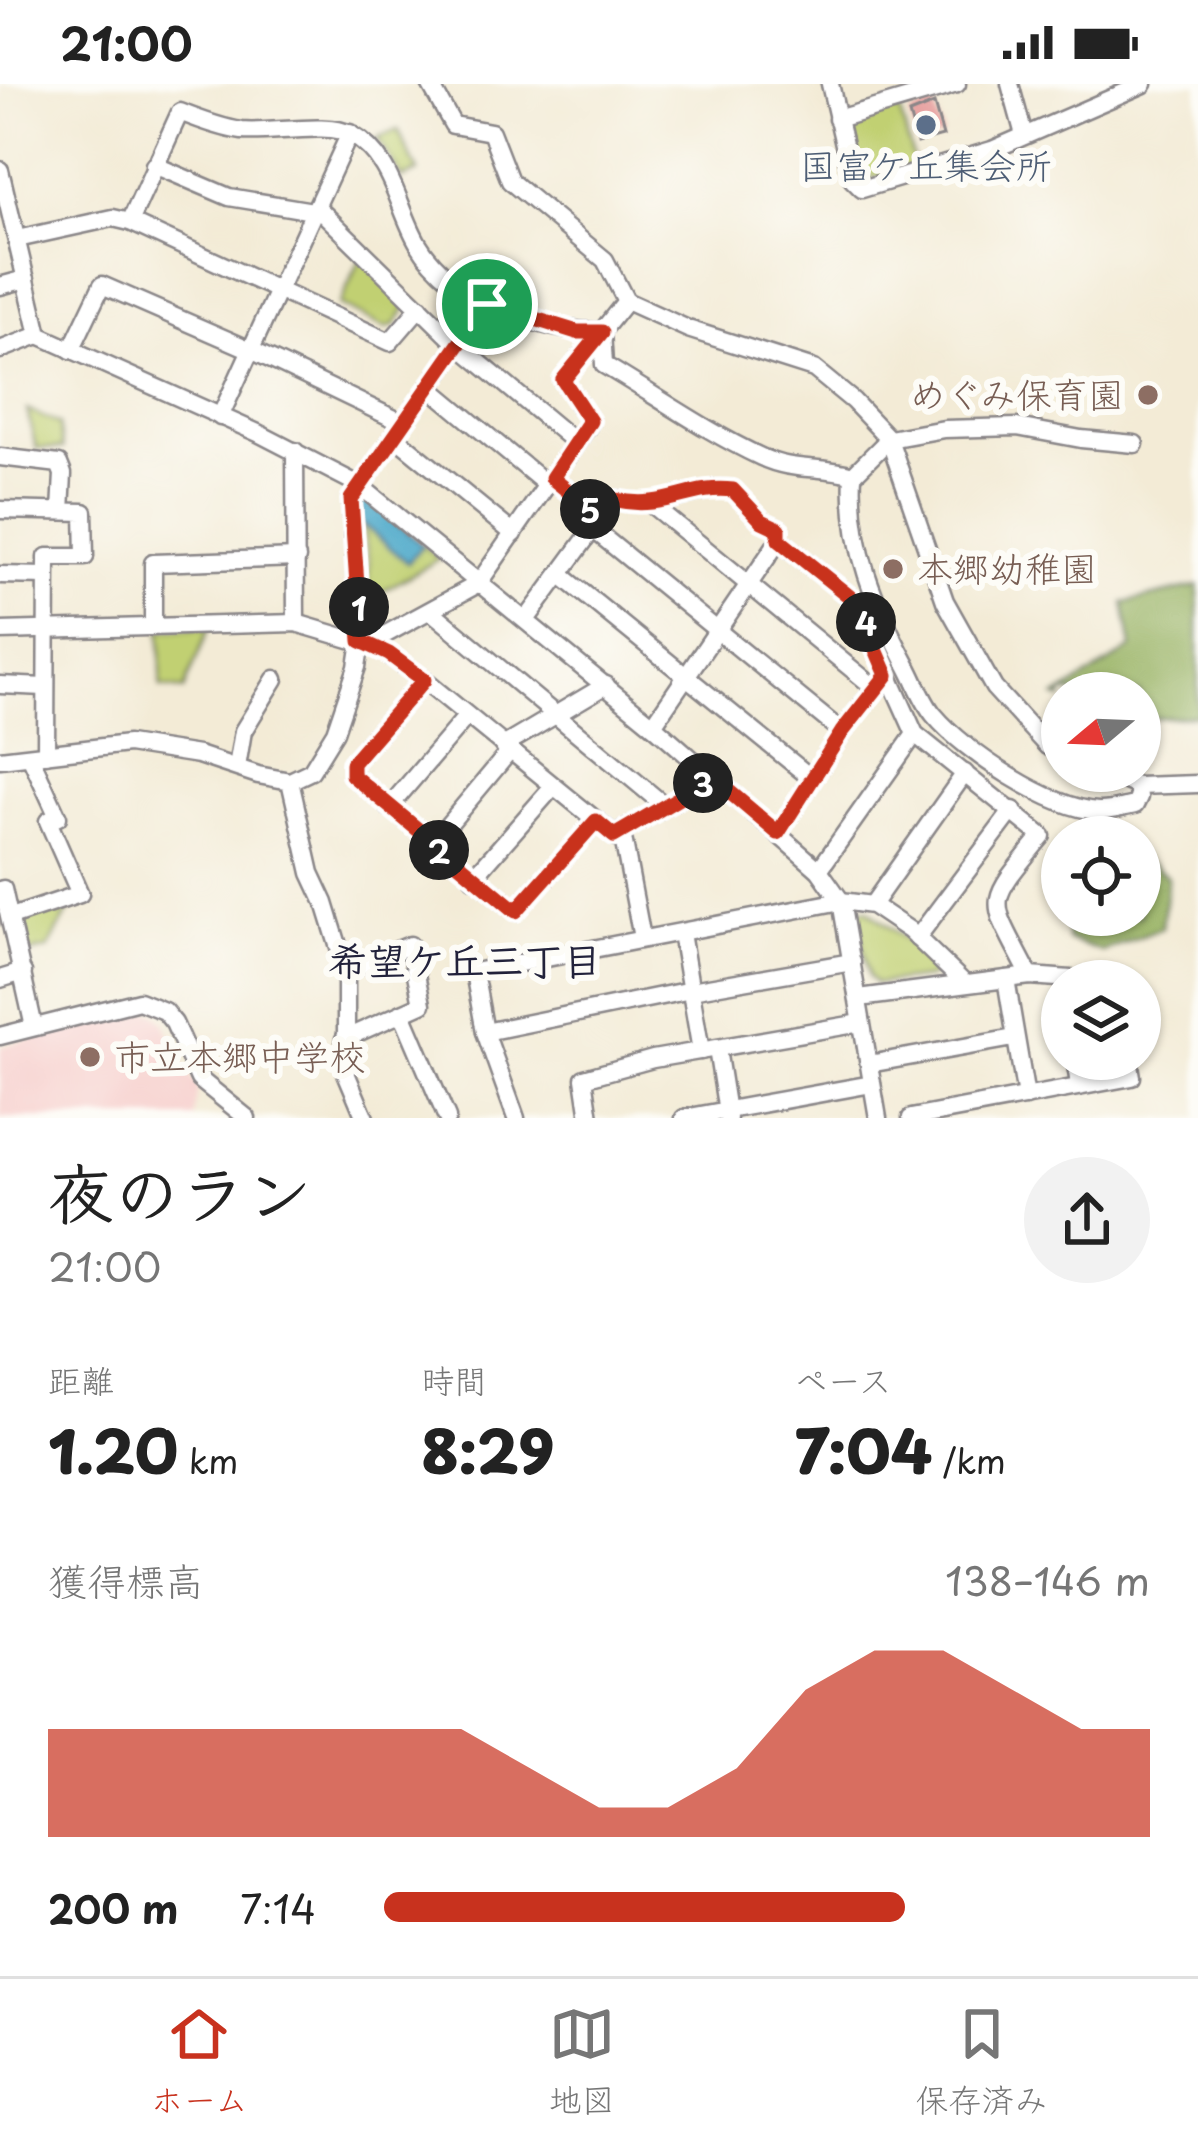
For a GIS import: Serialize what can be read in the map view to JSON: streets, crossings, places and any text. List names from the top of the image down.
{
  "districts": ["希望ケ丘三丁目"],
  "places": [
    "国富ケ丘集会所",
    "めぐみ保育園",
    "本郷幼稚園",
    "市立本郷中学校"
  ],
  "north": "left",
  "page": {
    "status": "21:00",
    "pins": [
      "5",
      "1",
      "4",
      "3",
      "2"
    ],
    "heading": ["夜のラン", "21:00"],
    "stats": [
      ["距離", "1.20 km"],
      ["時間", "8:29"],
      ["ペース", "7:04 /km"]
    ],
    "chart": ["獲得標高", "138–146 m"],
    "list": [
      {
        "name": "200 m",
        "note": "7:14"
      }
    ],
    "tabs": ["ホーム", "地図", "保存済み"]
  }
}
